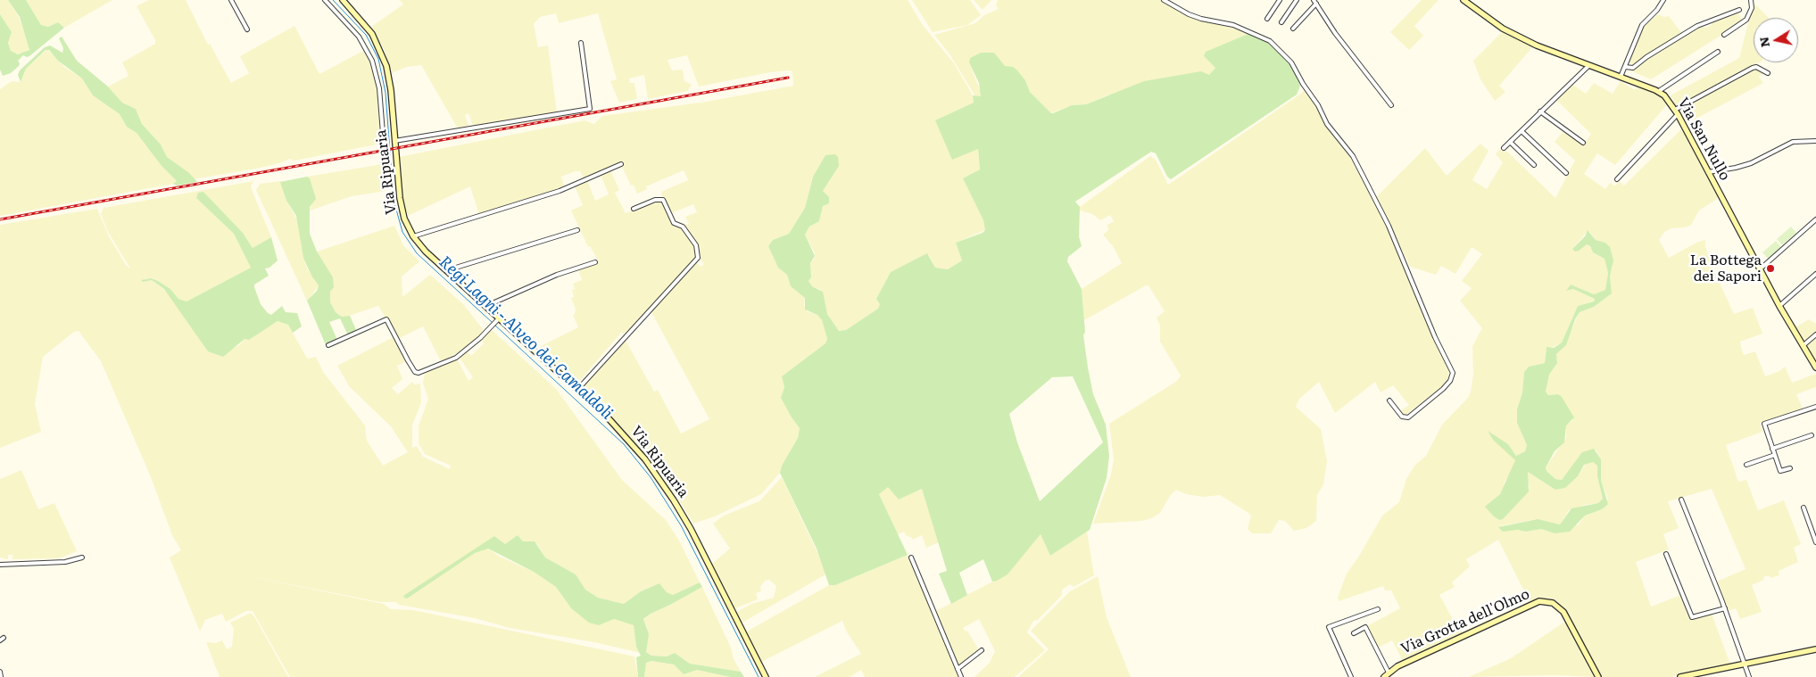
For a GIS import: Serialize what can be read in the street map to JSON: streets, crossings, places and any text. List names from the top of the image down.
{
  "streets": {
    "street": ["Via San Nullo", "Via Ripuaria", "Via Grotta dell'Olmo"]
  },
  "water": ["Regi Lagni - Alveo dei Camaldoli"],
  "places": ["La Bottega dei Sapori"],
  "north": "left"
}
